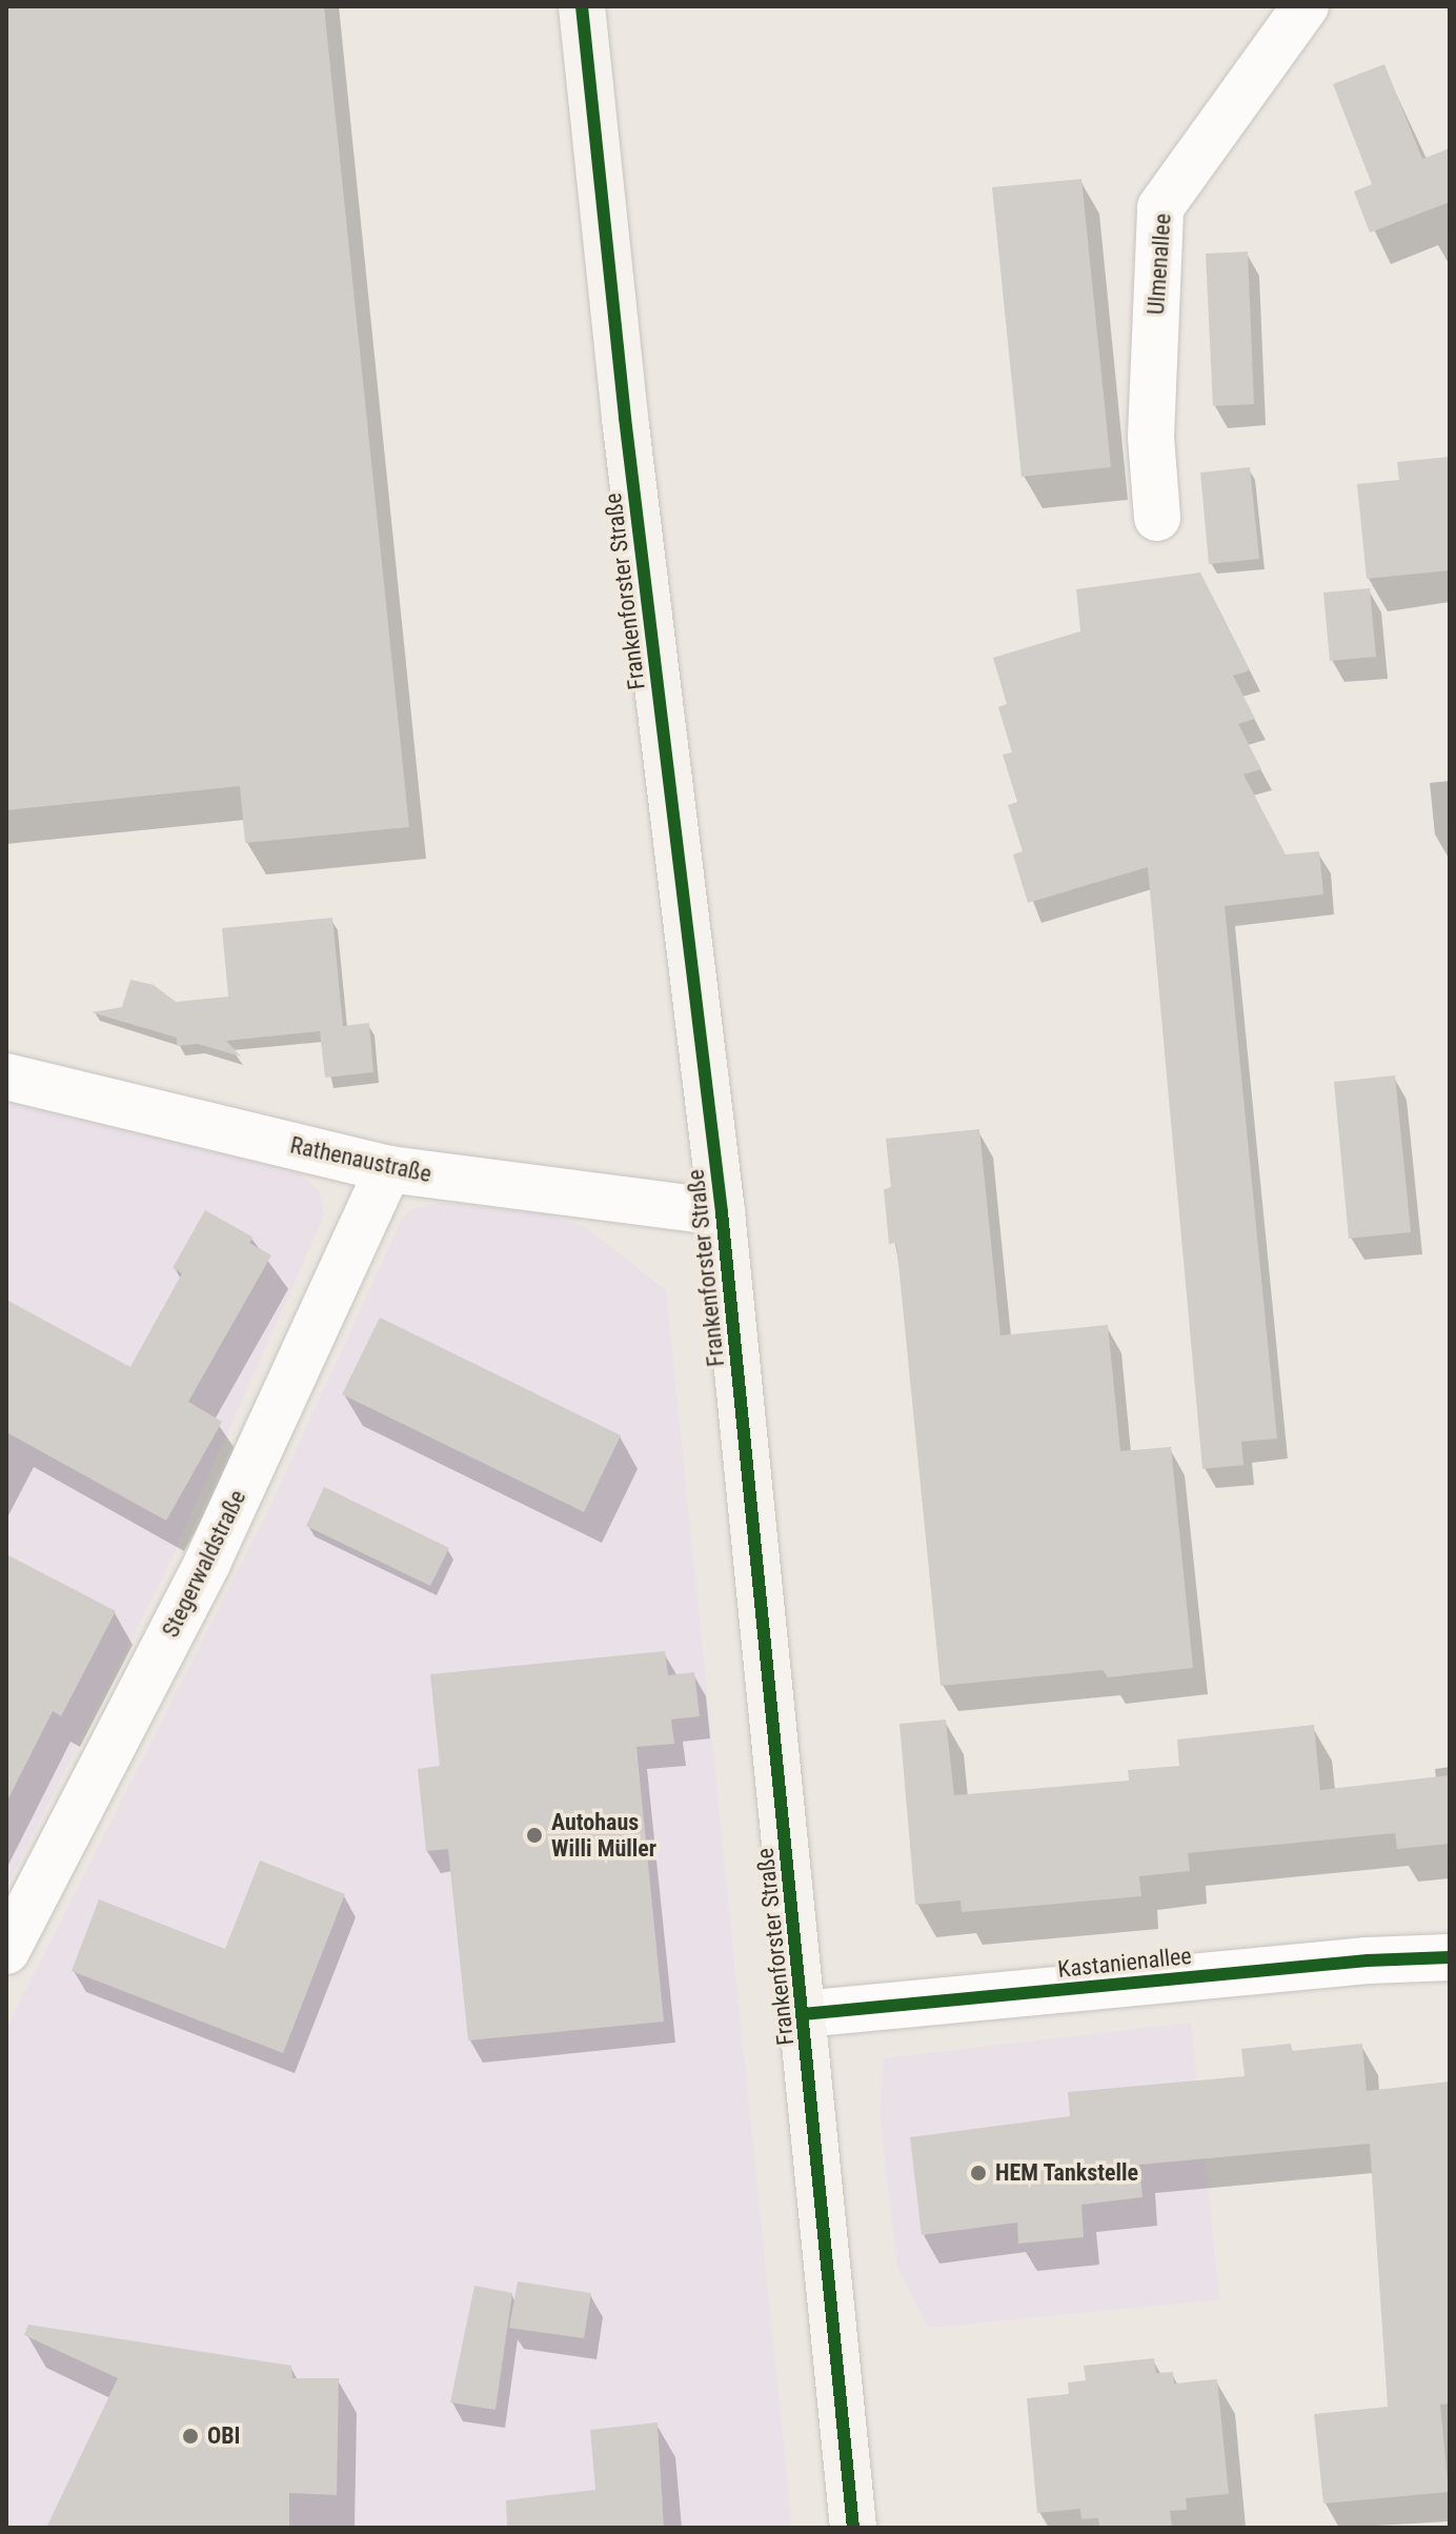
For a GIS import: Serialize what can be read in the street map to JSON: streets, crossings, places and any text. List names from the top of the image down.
{
  "streets": {
    "main road": ["Frankenforster Straße"],
    "street": [
      "Ulmenallee",
      "Rathenaustraße",
      "Stegerwaldstraße",
      "Kastanienallee"
    ]
  },
  "crossings": [
    ["Frankenforster Straße", "Rathenaustraße"],
    ["Frankenforster Straße", "Kastanienallee"],
    ["Rathenaustraße", "Stegerwaldstraße"]
  ],
  "places": ["Autohaus Willi Müller", "HEM Tankstelle", "OBI"]
}
